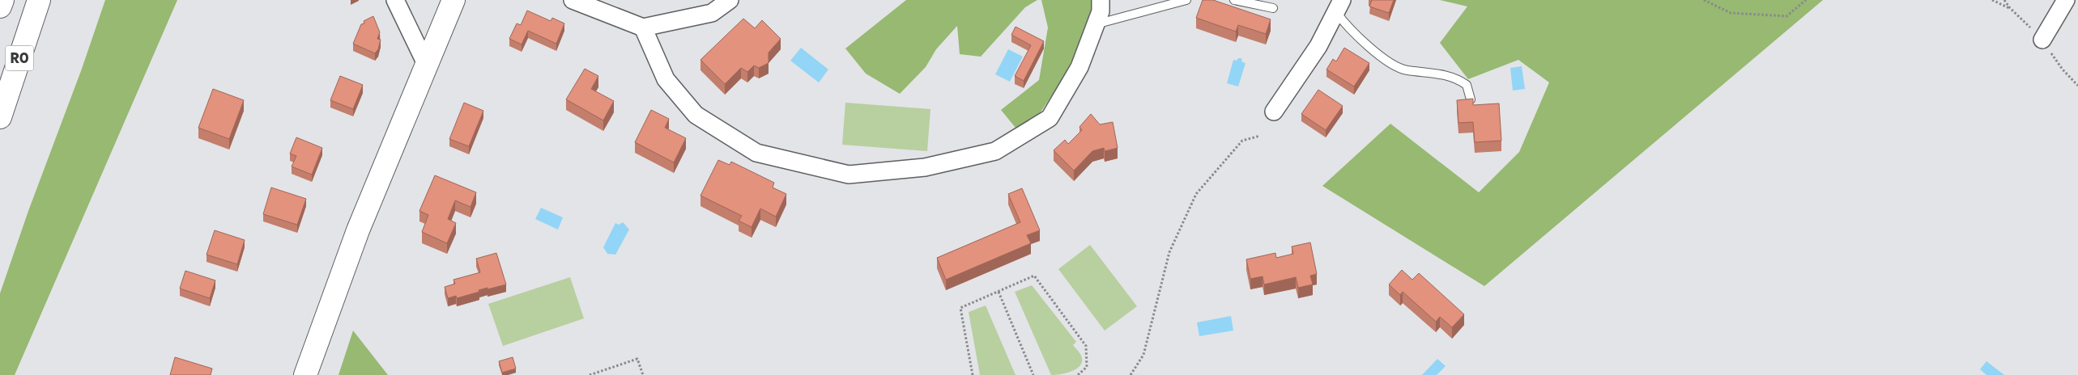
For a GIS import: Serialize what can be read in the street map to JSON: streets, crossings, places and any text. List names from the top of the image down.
{
  "streets": {
    "main road": ["R0"]
  }
}
